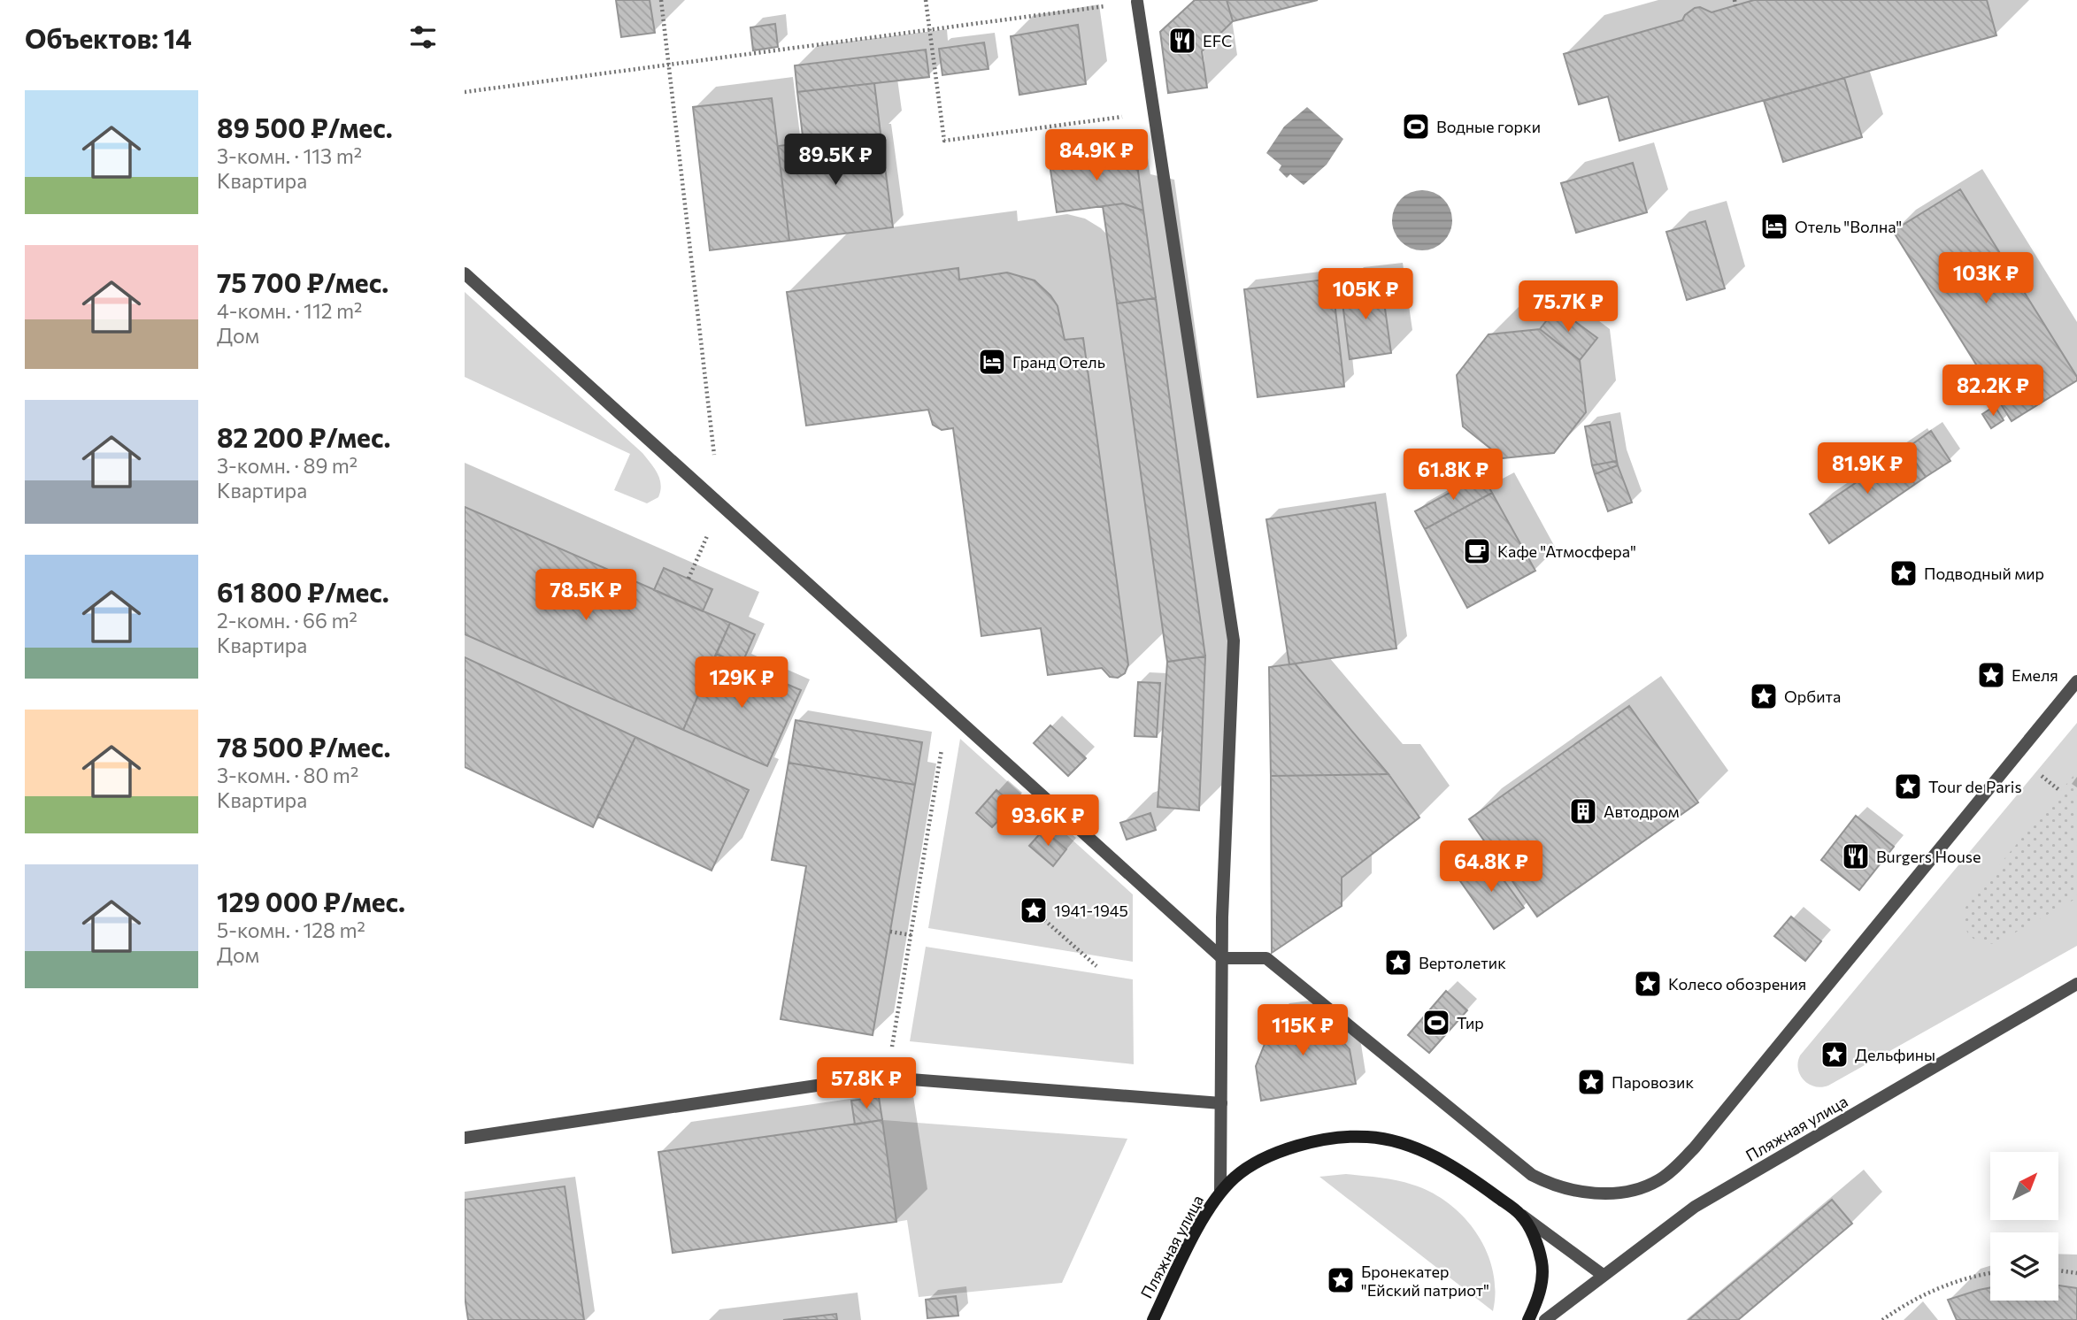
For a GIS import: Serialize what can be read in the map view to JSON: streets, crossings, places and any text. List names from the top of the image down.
{
  "streets": {
    "street": ["Пляжная улица"]
  },
  "places": {
    "restaurant": ["EFC", "Burgers House"],
    "sports": ["Водные горки", "Тир"],
    "hotel": ["Отель \"Волна\"", "Гранд Отель"],
    "cafe": ["Кафе \"Атмосфера\""],
    "place": [
      "Подводный мир",
      "Емеля",
      "Орбита",
      "Tour de Paris",
      "1941-1945",
      "Вертолетик",
      "Колесо обозрения",
      "Дельфины",
      "Паровозик",
      "Бронекатер \"Ейский патриот\""
    ],
    "building": ["Автодром"]
  },
  "north": "top right",
  "page": {
    "heading": "Объектов: 14",
    "list": [
      {
        "name": "89 500 ₽/мес.",
        "note": "3-комн. · 113 m² · Квартира"
      },
      {
        "name": "75 700 ₽/мес.",
        "note": "4-комн. · 112 m² · Дом"
      },
      {
        "name": "82 200 ₽/мес.",
        "note": "3-комн. · 89 m² · Квартира"
      },
      {
        "name": "61 800 ₽/мес.",
        "note": "2-комн. · 66 m² · Квартира"
      },
      {
        "name": "78 500 ₽/мес.",
        "note": "3-комн. · 80 m² · Квартира"
      },
      {
        "name": "129 000 ₽/мес.",
        "note": "5-комн. · 128 m² · Дом"
      }
    ],
    "price": [
      "84.9K ₽",
      "89.5K ₽",
      "103K ₽",
      "105K ₽",
      "75.7K ₽",
      "82.2K ₽",
      "81.9K ₽",
      "61.8K ₽",
      "78.5K ₽",
      "129K ₽",
      "93.6K ₽",
      "64.8K ₽",
      "115K ₽",
      "57.8K ₽"
    ]
  }
}
